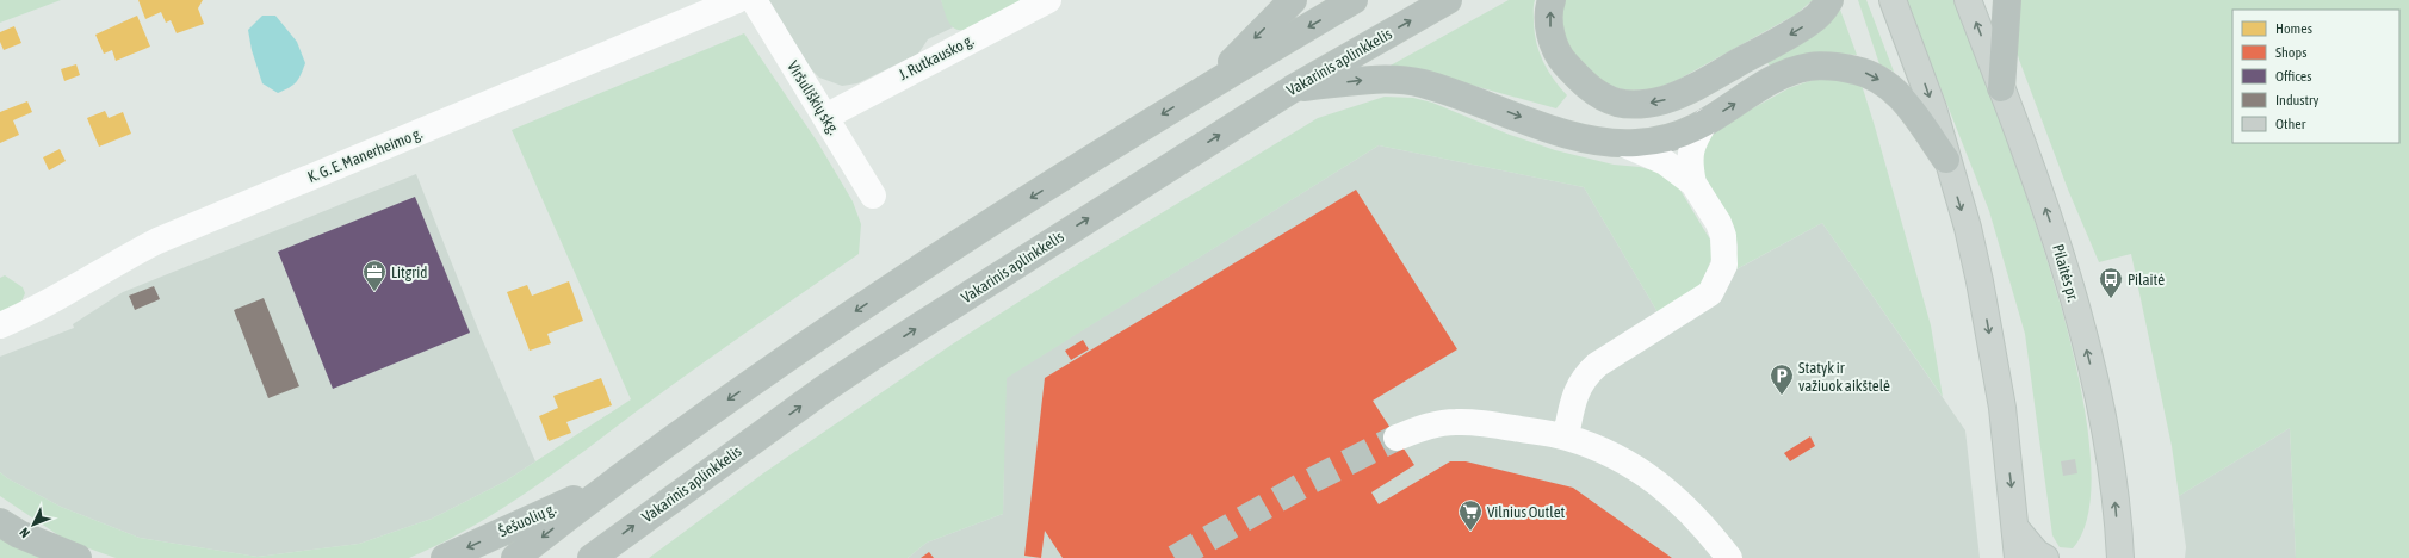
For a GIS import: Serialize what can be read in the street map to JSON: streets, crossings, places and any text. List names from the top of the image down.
{
  "streets": {
    "highway": ["Vakarinis aplinkkelis", "Šešuolių g."],
    "main road": ["Pilaitės pr."],
    "street": ["J. Rutkausko g.", "Viršuliškių skg.", "K. G. E. Manerheimo g."]
  },
  "crossings": [
    ["J. Rutkausko g.", "Viršuliškių skg."]
  ],
  "places": {
    "office": ["Litgrid"],
    "bus stop": ["Pilaitė"],
    "parking": ["Statyk ir važiuok aikštelė"],
    "supermarket": ["Vilnius Outlet"]
  },
  "legend": [
    "Homes",
    "Shops",
    "Offices",
    "Industry",
    "Other"
  ],
  "north": "bottom left"
}
